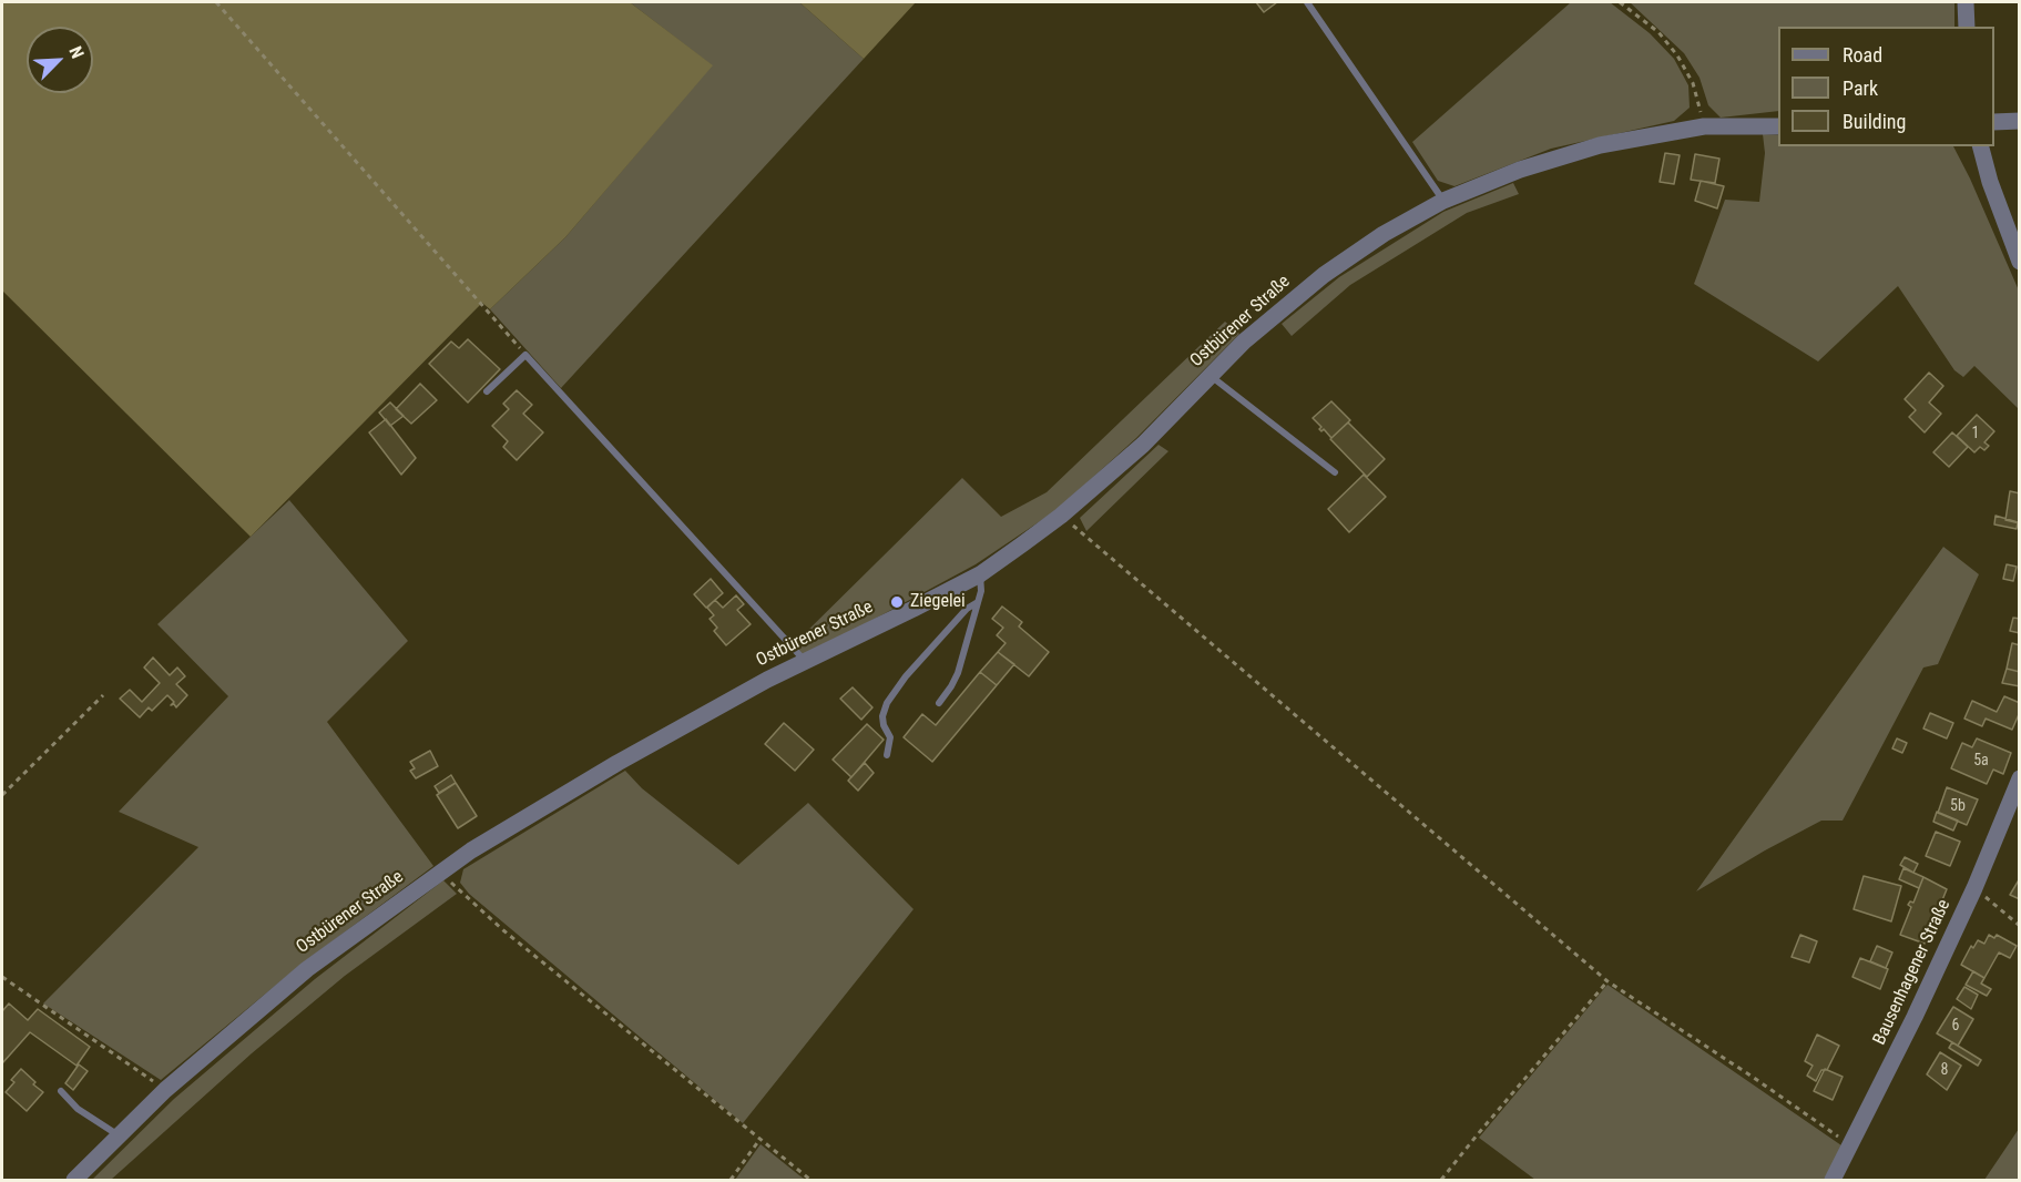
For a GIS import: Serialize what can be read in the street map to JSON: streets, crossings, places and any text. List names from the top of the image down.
{
  "streets": {
    "street": ["Ostbürener Straße", "Bausenhagener Straße"]
  },
  "places": ["Ziegelei"],
  "house_numbers": [
    "1",
    "5a",
    "5b",
    "6",
    "8"
  ],
  "legend": ["Road", "Park", "Building"],
  "north": "top right"
}
